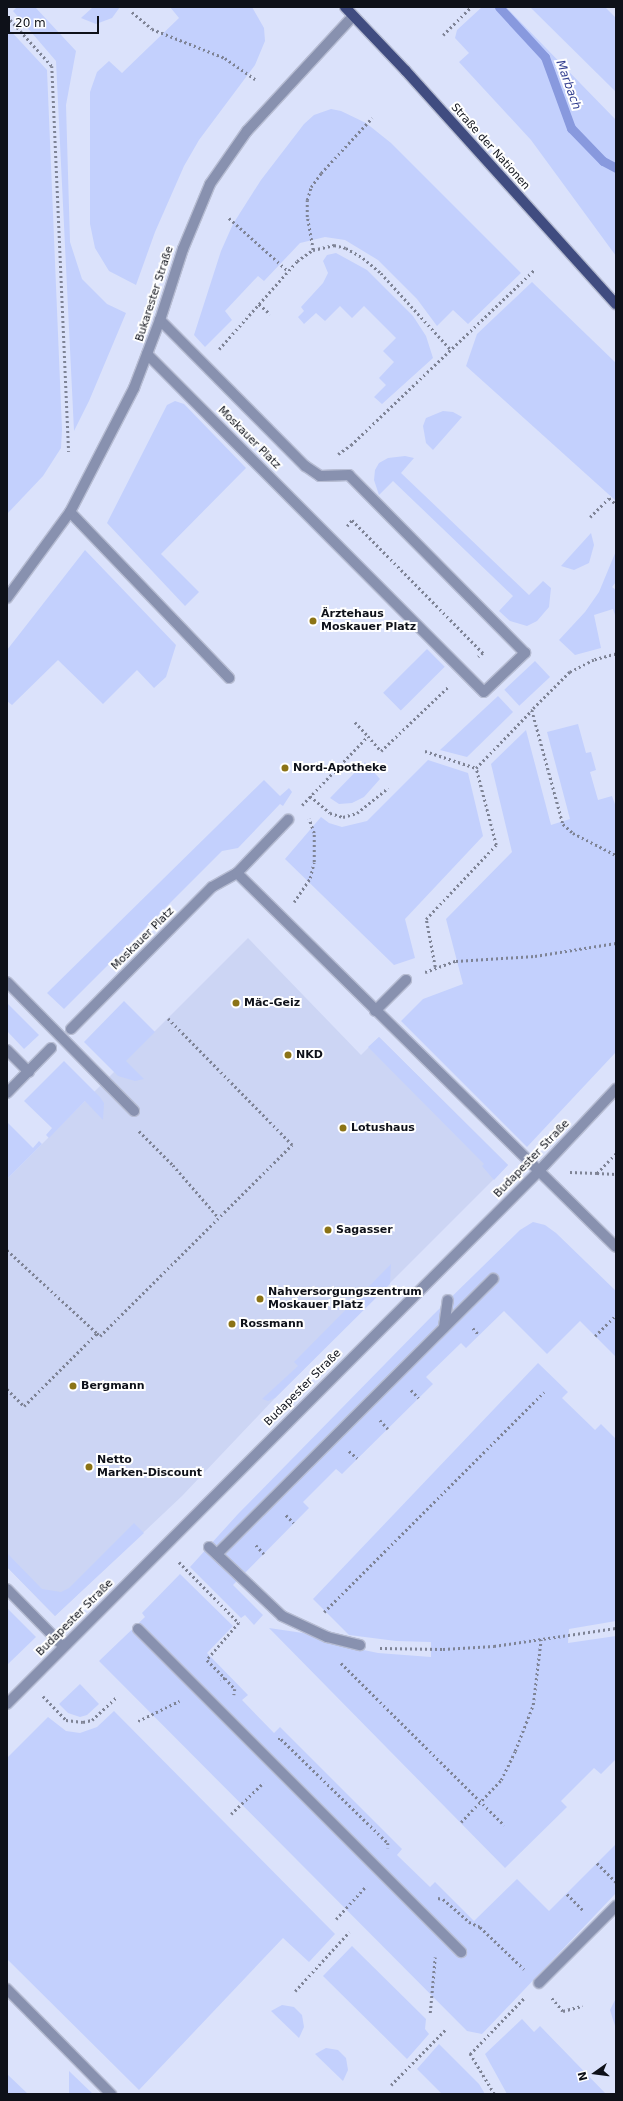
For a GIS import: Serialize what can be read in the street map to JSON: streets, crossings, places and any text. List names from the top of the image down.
{
  "streets": {
    "main road": ["Straße der Nationen"],
    "street": ["Bukarester Straße", "Moskauer Platz", "Budapester Straße"]
  },
  "crossings": [
    ["Straße der Nationen", "Bukarester Straße"],
    ["Bukarester Straße", "Moskauer Platz"]
  ],
  "water": ["Marbach"],
  "places": [
    "Ärztehaus Moskauer Platz",
    "Nord-Apotheke",
    "Mäc-Geiz",
    "NKD",
    "Lotushaus",
    "Sagasser",
    "Nahversorgungszentrum Moskauer Platz",
    "Rossmann",
    "Bergmann",
    "Netto Marken-Discount"
  ],
  "scale_bar": "20 m",
  "north": "left"
}
